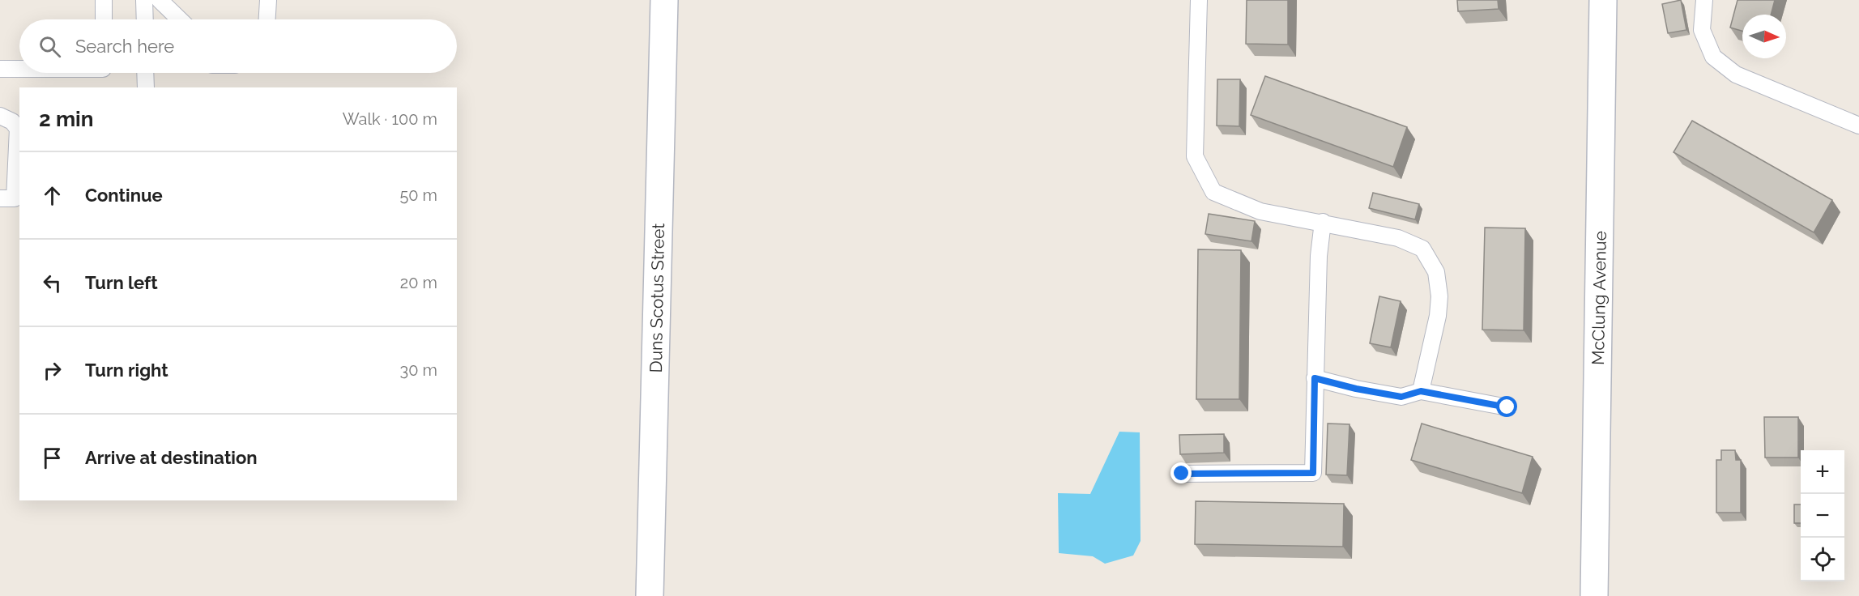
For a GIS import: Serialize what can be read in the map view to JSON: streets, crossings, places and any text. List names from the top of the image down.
{
  "streets": {
    "street": ["Duns Scotus Street", "McClung Avenue"]
  },
  "north": "right",
  "page": {
    "search": "Search here",
    "heading": ["2 min", "Walk · 100 m"],
    "list": [
      ["Continue", "50 m"],
      ["Turn left", "20 m"],
      ["Turn right", "30 m"],
      "Arrive at destination"
    ],
    "map_buttons": ["+", "−"]
  }
}
